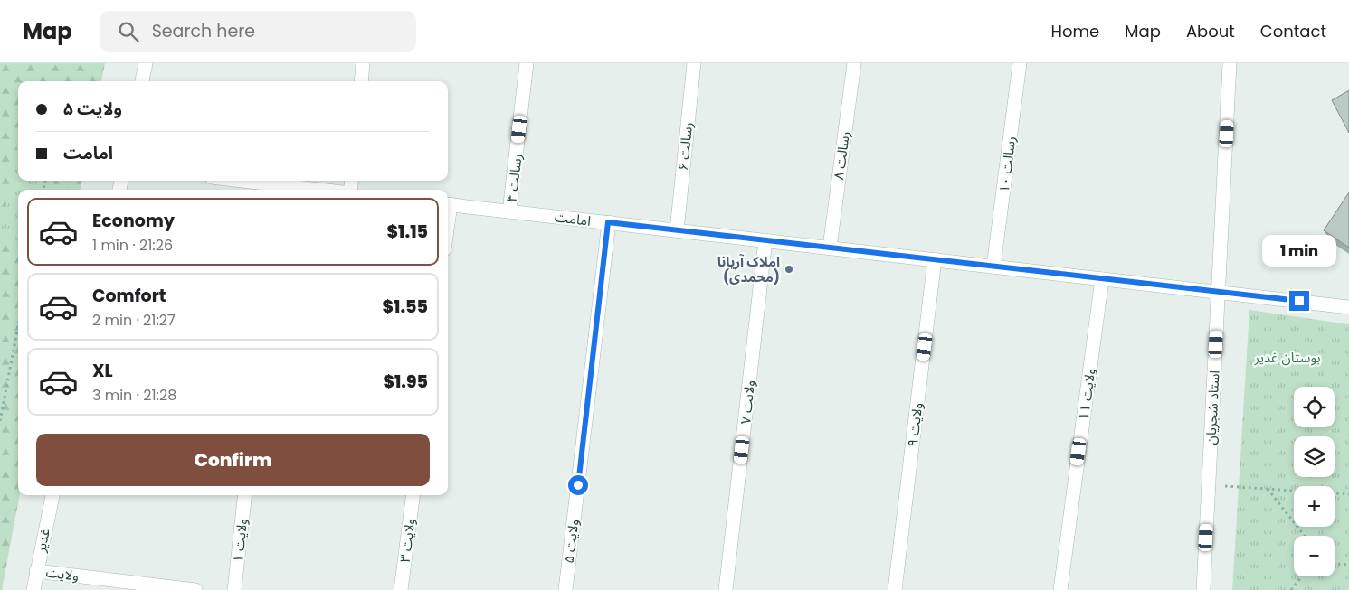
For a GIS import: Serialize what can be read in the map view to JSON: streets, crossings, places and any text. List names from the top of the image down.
{
  "streets": {
    "street": [
      "رسالت ۶",
      "رسالت ۸",
      "رسالت ۱۰",
      "رسالت ۴",
      "امامت",
      "ولایت ۱۱",
      "ولایت ۷",
      "استاد شجریان",
      "ولایت ۹",
      "غدیر",
      "ولایت ۱",
      "ولایت ۳",
      "ولایت ۵",
      "ولایت"
    ]
  },
  "crossings": [
    ["رسالت ۶", "امامت"],
    ["رسالت ۸", "امامت"],
    ["رسالت ۱۰", "امامت"],
    ["رسالت ۴", "امامت"],
    ["امامت", "ولایت ۱۱"],
    ["امامت", "ولایت ۷"],
    ["امامت", "استاد شجریان"],
    ["امامت", "ولایت ۹"],
    ["امامت", "ولایت ۵"],
    ["غدیر", "ولایت"]
  ],
  "parks": ["بوستان غدیر"],
  "places": ["املاک آریانا (محمدی)"],
  "page": {
    "header": "Map",
    "search": "Search here",
    "nav": [
      "Home",
      "Map",
      "About",
      "Contact"
    ],
    "banner": ["ولایت ۵", "امامت"],
    "list": [
      {
        "name": "Economy",
        "note": "1 min · 21:26",
        "value": "$1.15"
      },
      {
        "name": "Comfort",
        "note": "2 min · 21:27",
        "value": "$1.55"
      },
      {
        "name": "XL",
        "note": "3 min · 21:28",
        "value": "$1.95"
      }
    ],
    "bubble": "1 min",
    "map_buttons": ["+", "−"],
    "buttons": "Confirm"
  }
}
